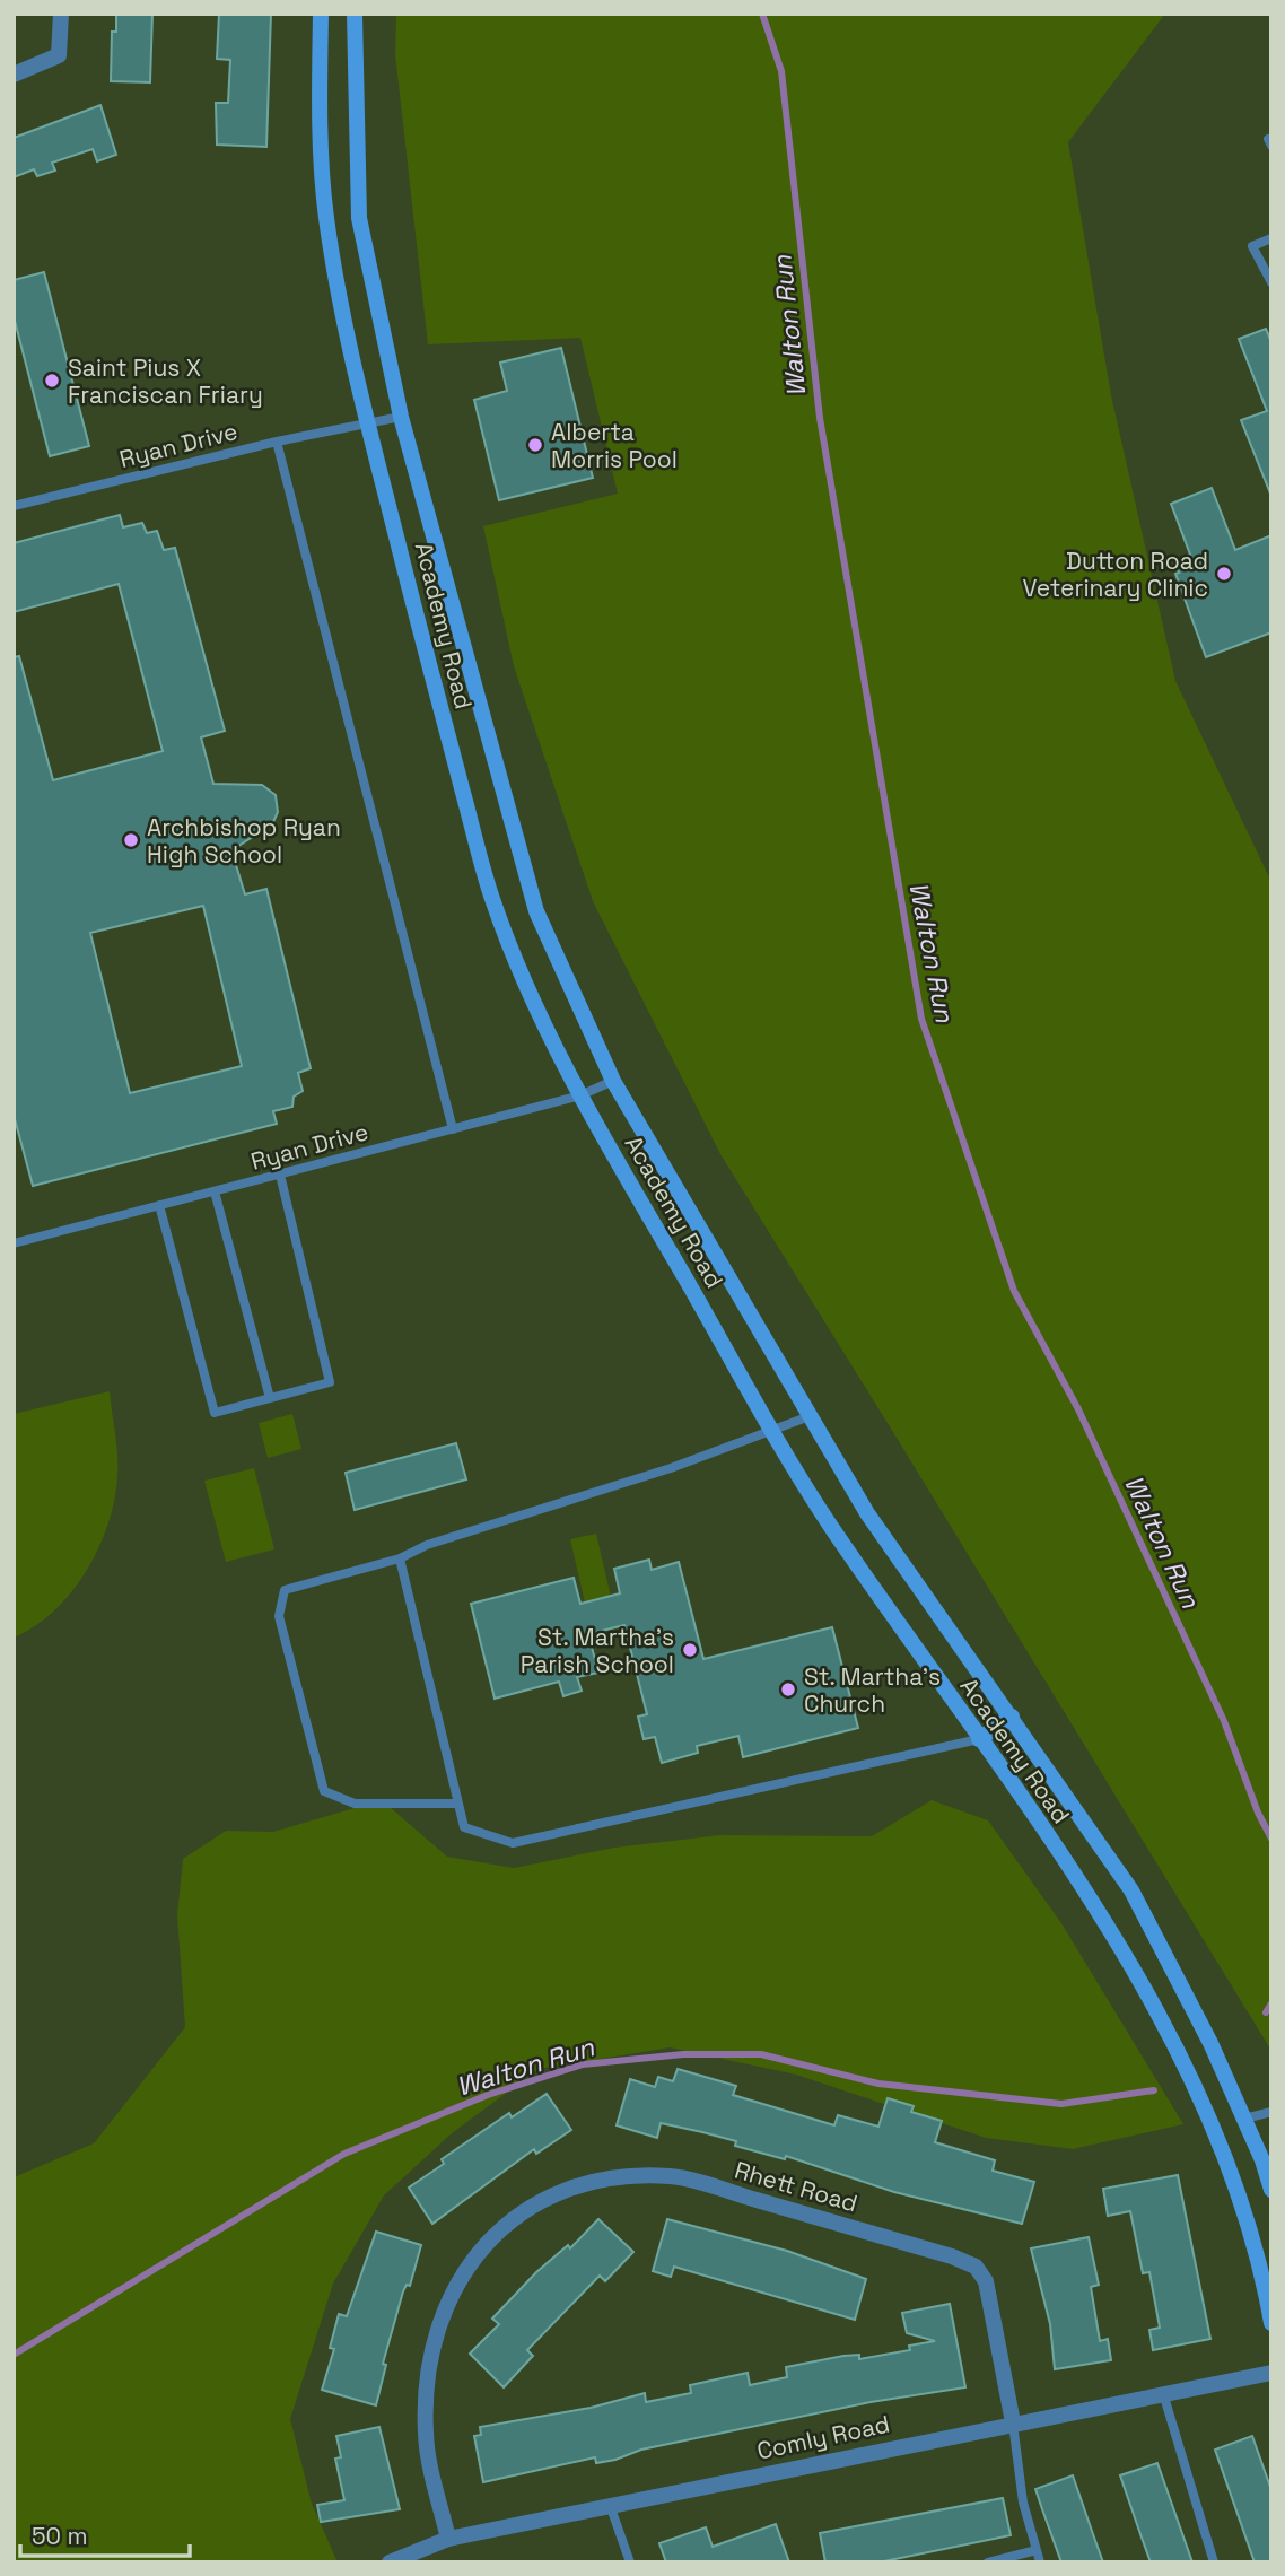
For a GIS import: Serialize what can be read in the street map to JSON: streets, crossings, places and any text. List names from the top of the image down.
{
  "streets": {
    "main road": ["Academy Road"],
    "street": ["Rhett Road", "Comly Road"],
    "lane": ["Ryan Drive"]
  },
  "crossings": [
    ["Ryan Drive", "Academy Road"],
    ["Rhett Road", "Comly Road"]
  ],
  "water": ["Walton Run"],
  "places": [
    "Saint Pius X Franciscan Friary",
    "Alberta Morris Pool",
    "Dutton Road Veterinary Clinic",
    "Archbishop Ryan High School",
    "St. Martha's Parish School",
    "St. Martha's Church"
  ],
  "scale_bar": "50 m"
}
